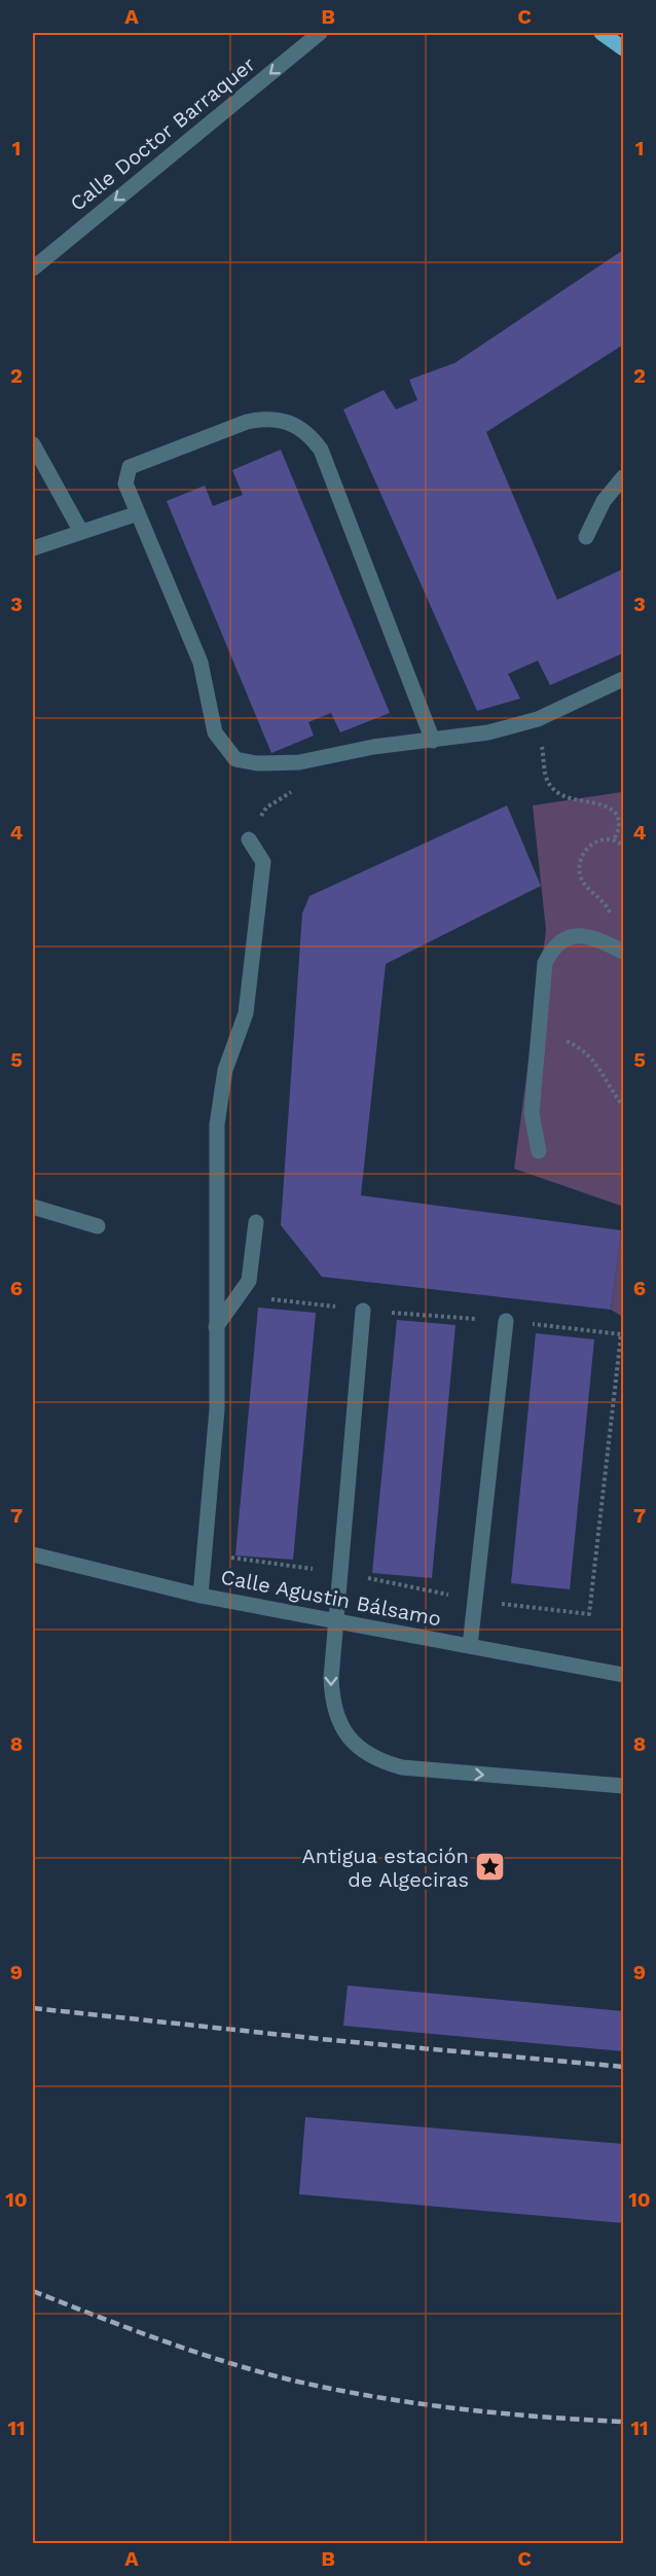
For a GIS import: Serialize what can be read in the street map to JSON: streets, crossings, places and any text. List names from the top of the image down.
{
  "streets": {
    "street": ["Calle Doctor Barraquer", "Calle Agustin Bálsamo"]
  },
  "one_way": ["Calle Doctor Barraquer"],
  "places": {
    "place": ["Antigua estación de Algeciras"]
  },
  "grid": {
    "columns": ["A", "B", "C"],
    "rows": [
      "1",
      "2",
      "3",
      "4",
      "5",
      "6",
      "7",
      "8",
      "9",
      "10",
      "11"
    ]
  }
}
